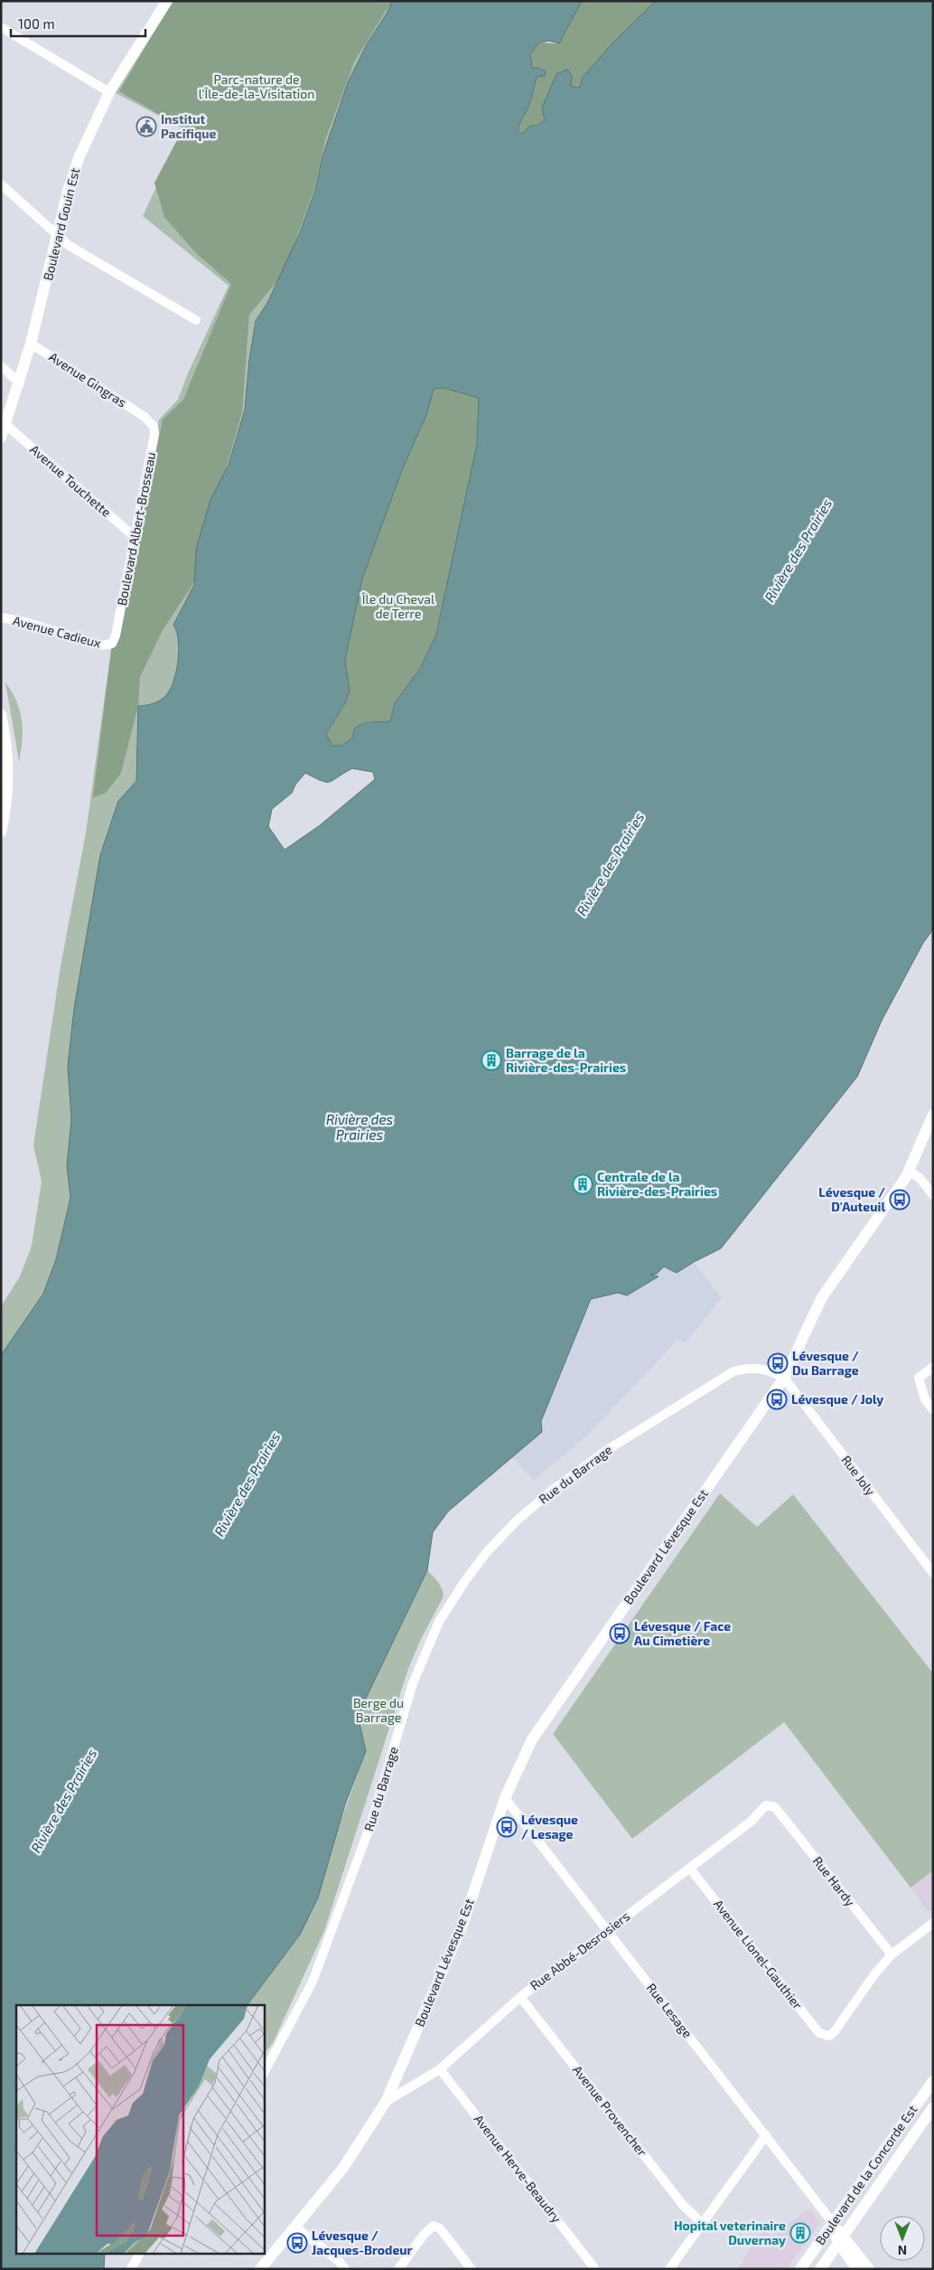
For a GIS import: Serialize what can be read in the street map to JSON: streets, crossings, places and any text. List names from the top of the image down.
{
  "streets": {
    "street": [
      "Boulevard Gouin Est",
      "Avenue Gingras",
      "Avenue Touchette",
      "Boulevard Albert-Brosseau",
      "Avenue Cadieux",
      "Rue du Barrage",
      "Rue Joly",
      "Boulevard Lévesque Est",
      "Rue Hardy",
      "Rue Abbé-Desrosiers",
      "Avenue Lionel-Gauthier",
      "Rue Lesage",
      "Avenue Provencher",
      "Avenue Herve-Beaudry",
      "Boulevard de la Concorde Est"
    ]
  },
  "crossings": [
    ["Boulevard Gouin Est", "Avenue Gingras"],
    ["Boulevard Gouin Est", "Avenue Touchette"],
    ["Avenue Gingras", "Boulevard Albert-Brosseau"],
    ["Avenue Touchette", "Boulevard Albert-Brosseau"],
    ["Boulevard Albert-Brosseau", "Avenue Cadieux"],
    ["Rue du Barrage", "Rue Joly"],
    ["Rue du Barrage", "Boulevard Lévesque Est"],
    ["Rue Joly", "Boulevard Lévesque Est"],
    ["Boulevard Lévesque Est", "Rue Abbé-Desrosiers"],
    ["Boulevard Lévesque Est", "Rue Lesage"],
    ["Rue Hardy", "Rue Abbé-Desrosiers"],
    ["Rue Hardy", "Avenue Lionel-Gauthier"],
    ["Rue Abbé-Desrosiers", "Avenue Lionel-Gauthier"],
    ["Rue Abbé-Desrosiers", "Rue Lesage"],
    ["Rue Abbé-Desrosiers", "Avenue Provencher"],
    ["Rue Abbé-Desrosiers", "Avenue Herve-Beaudry"],
    ["Rue Lesage", "Boulevard de la Concorde Est"]
  ],
  "water": ["Rivière des Prairies"],
  "parks": ["Parc-nature de l'Île-de-la-Visitation", "Île du Cheval de Terre", "Berge du Barrage"],
  "places": {
    "public building": ["Institut Pacifique"],
    "building": ["Barrage de la Rivière-des-Prairies", "Centrale de la Rivière-des-Prairies", "Hopital veterinaire Duvernay"],
    "bus stop": [
      "Lévesque / D'Auteuil",
      "Lévesque / Du Barrage",
      "Lévesque / Joly",
      "Lévesque / Face Au Cimetière",
      "Lévesque / Lesage",
      "Lévesque / Jacques-Brodeur"
    ]
  },
  "scale_bar": "100 m",
  "north": "bottom"
}
